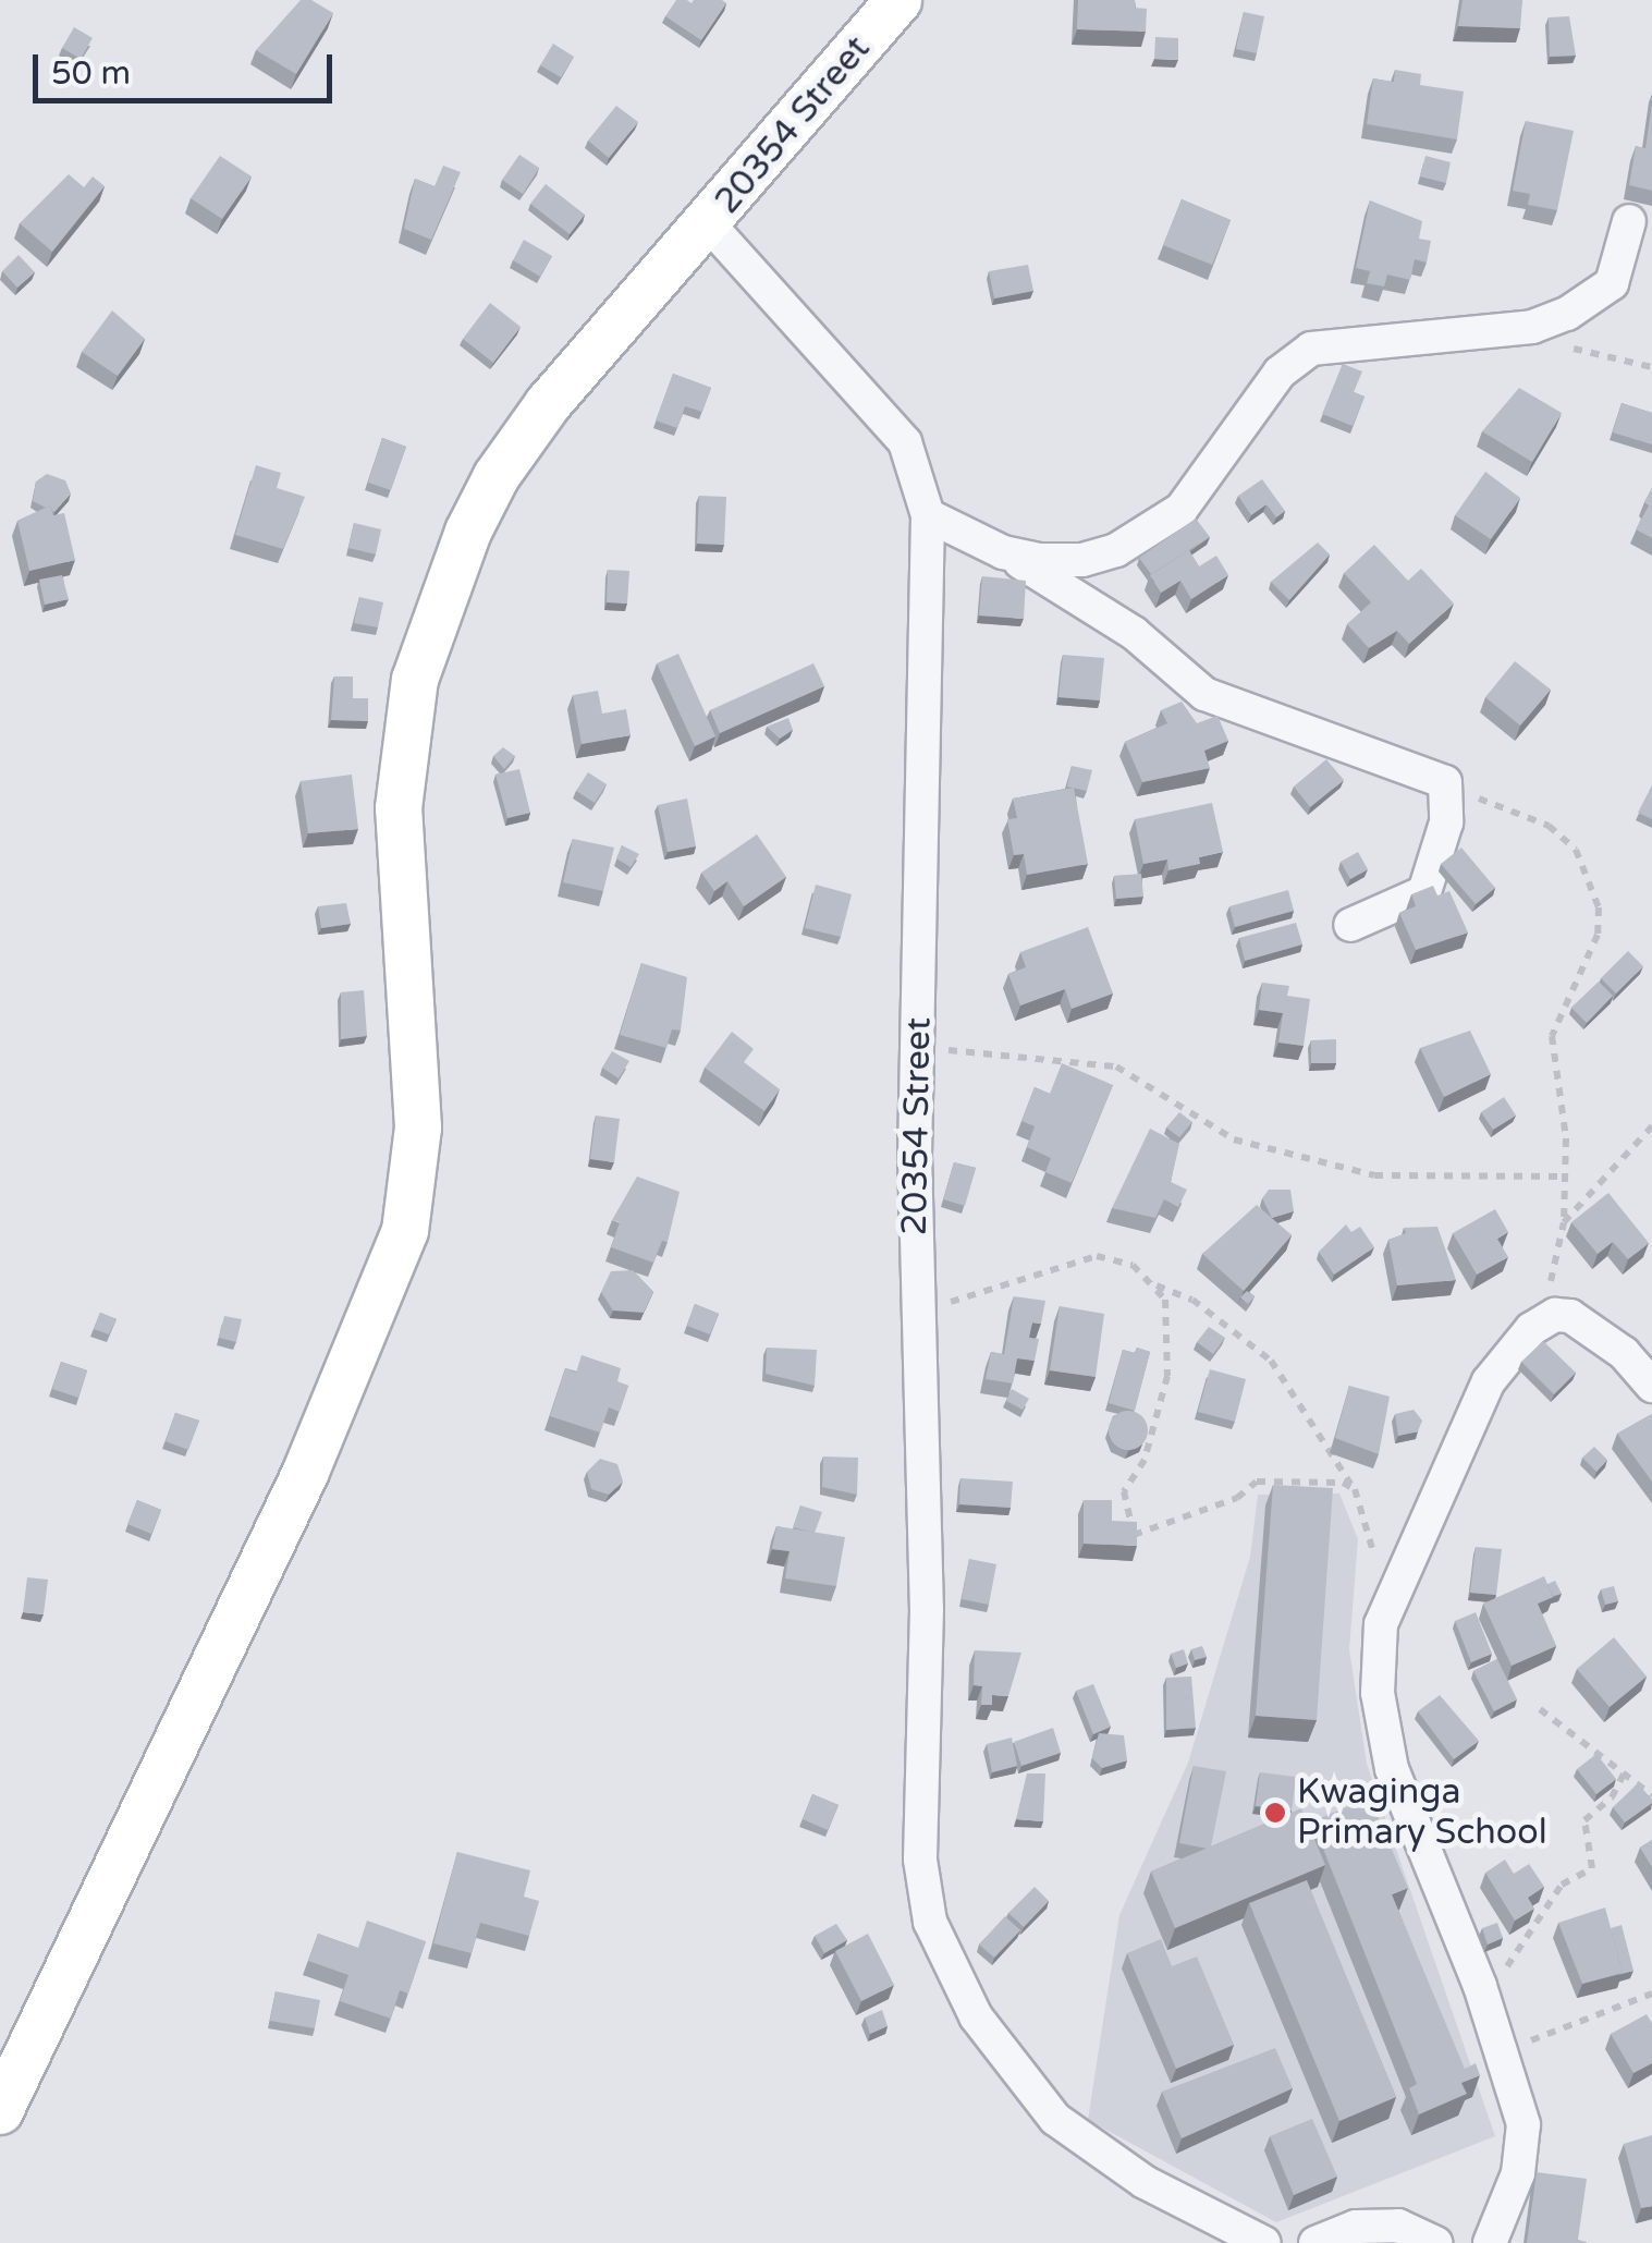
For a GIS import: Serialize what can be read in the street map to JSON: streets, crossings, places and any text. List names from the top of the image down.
{
  "streets": {
    "street": ["20354 Street"]
  },
  "places": ["Kwaginga Primary School"],
  "scale_bar": "50 m"
}
